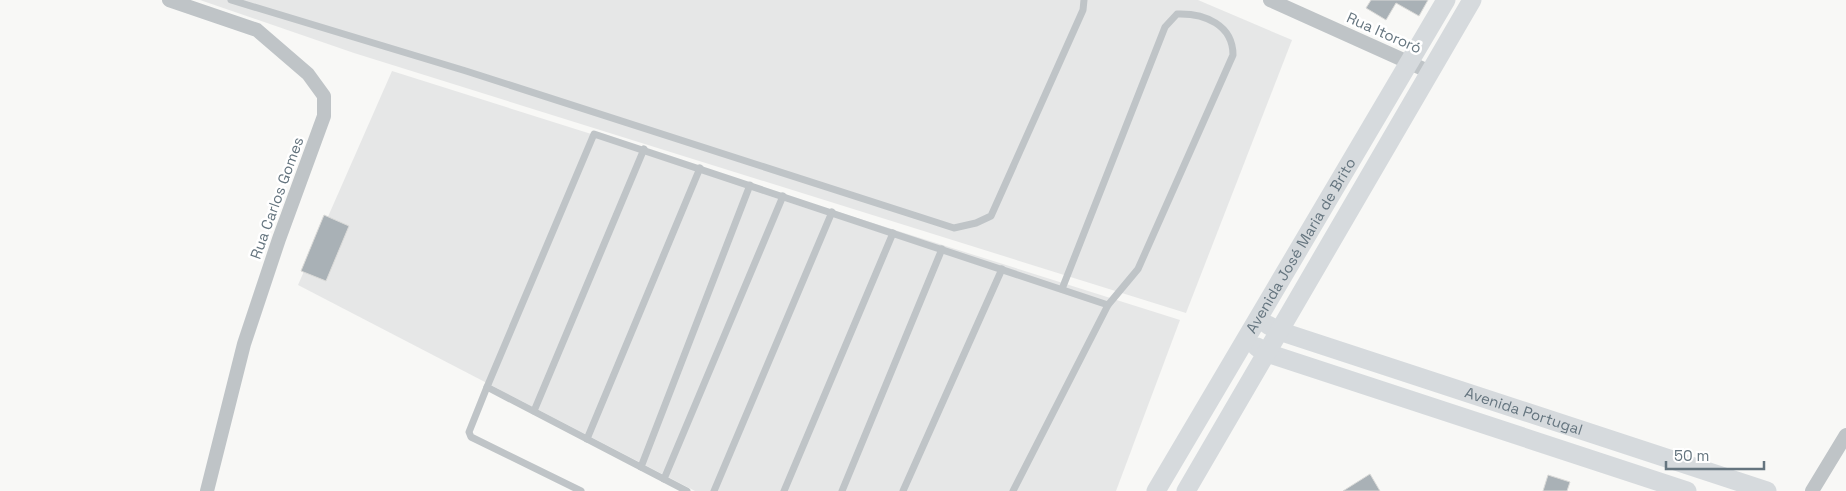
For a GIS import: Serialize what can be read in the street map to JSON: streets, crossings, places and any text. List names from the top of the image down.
{
  "streets": {
    "main road": ["Avenida José Maria de Brito", "Avenida Portugal"],
    "street": ["Rua Itororó", "Rua Carlos Gomes"]
  },
  "crossings": [
    ["Rua Itororó", "Avenida José Maria de Brito"],
    ["Avenida José Maria de Brito", "Avenida Portugal"]
  ],
  "scale_bar": "50 m"
}
